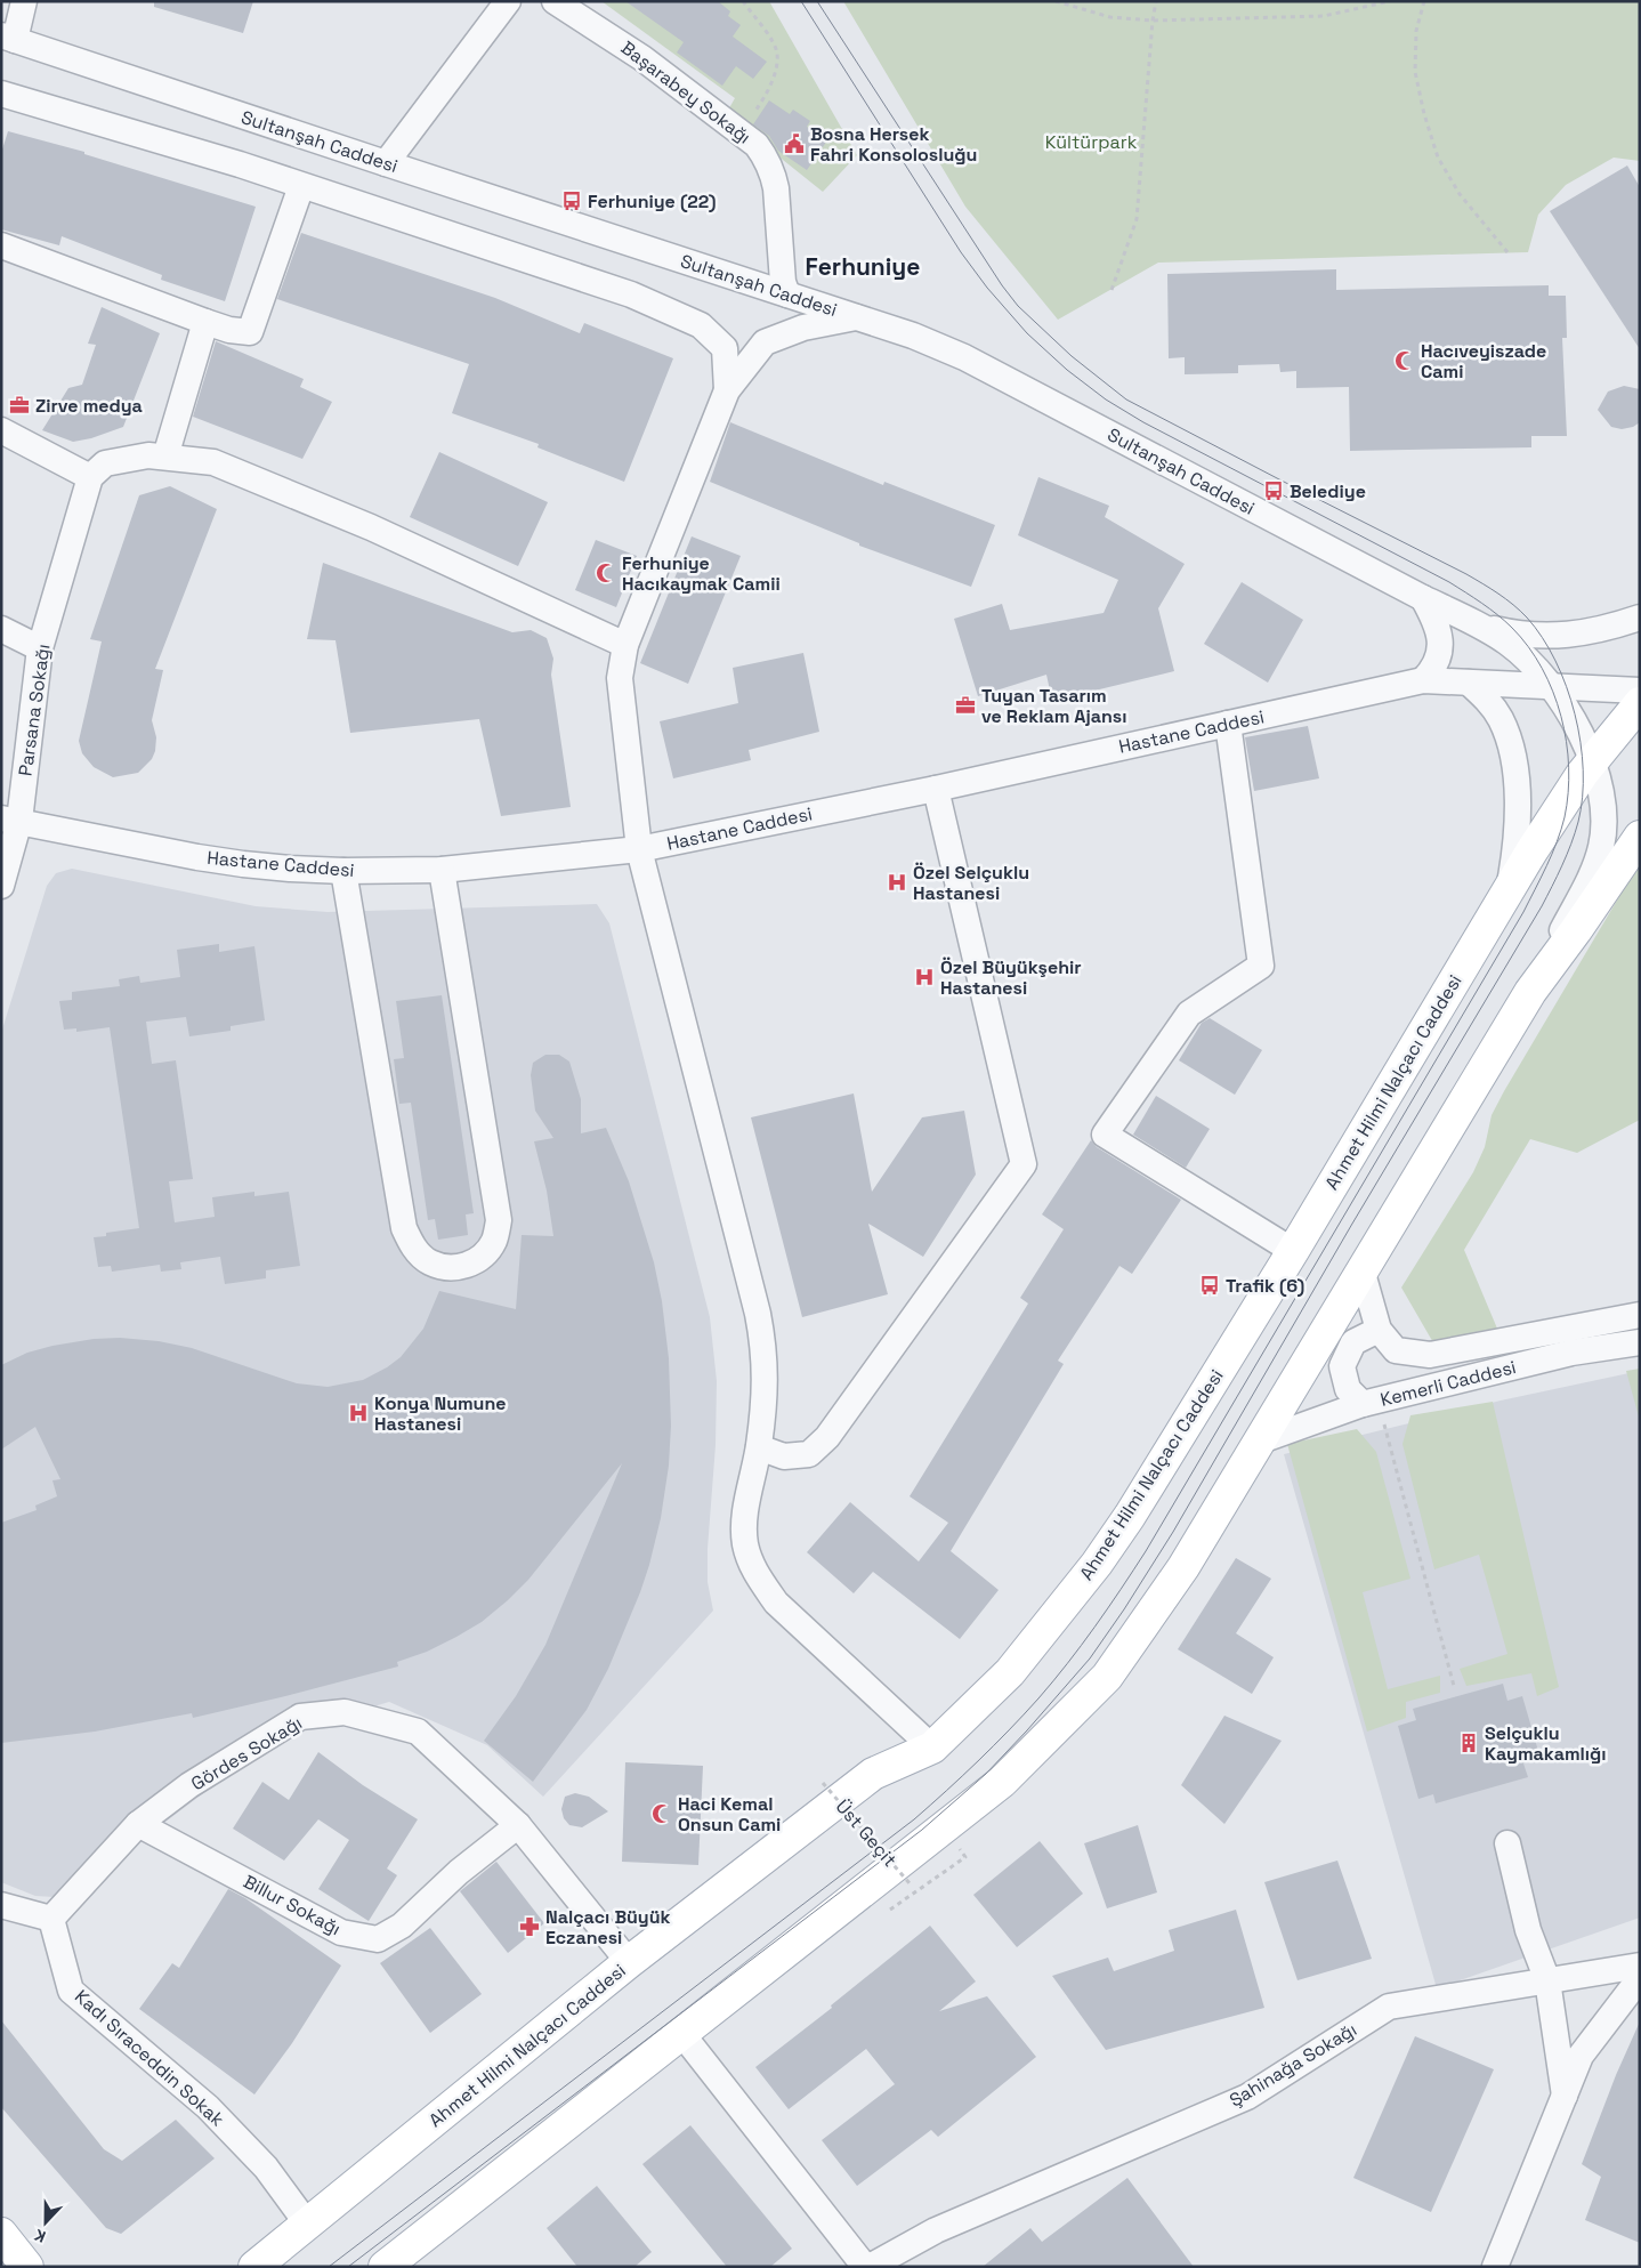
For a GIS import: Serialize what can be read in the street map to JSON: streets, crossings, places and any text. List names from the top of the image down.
{
  "streets": {
    "main road": ["Ahmet Hilmi Nalçacı Caddesi"],
    "street": [
      "Başarabey Sokağı",
      "Sultanşah Caddesi",
      "Parsana Sokağı",
      "Hastane Caddesi",
      "Kemerli Caddesi",
      "Gördes Sokağı",
      "Billur Sokağı",
      "Kadı Sıraceddin Sokak",
      "Şahinağa Sokağı"
    ],
    "path": ["Üst Geçit"]
  },
  "crossings": [
    ["Başarabey Sokağı", "Sultanşah Caddesi"],
    ["Parsana Sokağı", "Hastane Caddesi"],
    ["Ahmet Hilmi Nalçacı Caddesi", "Gördes Sokağı"],
    ["Ahmet Hilmi Nalçacı Caddesi", "Kadı Sıraceddin Sokak"],
    ["Gördes Sokağı", "Billur Sokağı"],
    ["Gördes Sokağı", "Kadı Sıraceddin Sokak"]
  ],
  "districts": ["Ferhuniye"],
  "parks": ["Kültürpark"],
  "places": {
    "public building": ["Bosna Hersek Fahri Konsolosluğu"],
    "bus stop": ["Ferhuniye (22)", "Belediye", "Trafik (6)"],
    "mosque": ["Hacıveyiszade Cami", "Ferhuniye Hacıkaymak Camii", "Haci Kemal Onsun Cami"],
    "office": ["Zirve medya", "Tuyan Tasarım ve Reklam Ajansı"],
    "hospital": ["Özel Selçuklu Hastanesi", "Özel Büyükşehir Hastanesi", "Konya Numune Hastanesi"],
    "building": ["Selçuklu Kaymakamlığı"],
    "pharmacy": ["Nalçacı Büyük Eczanesi"]
  },
  "north": "bottom"
}
